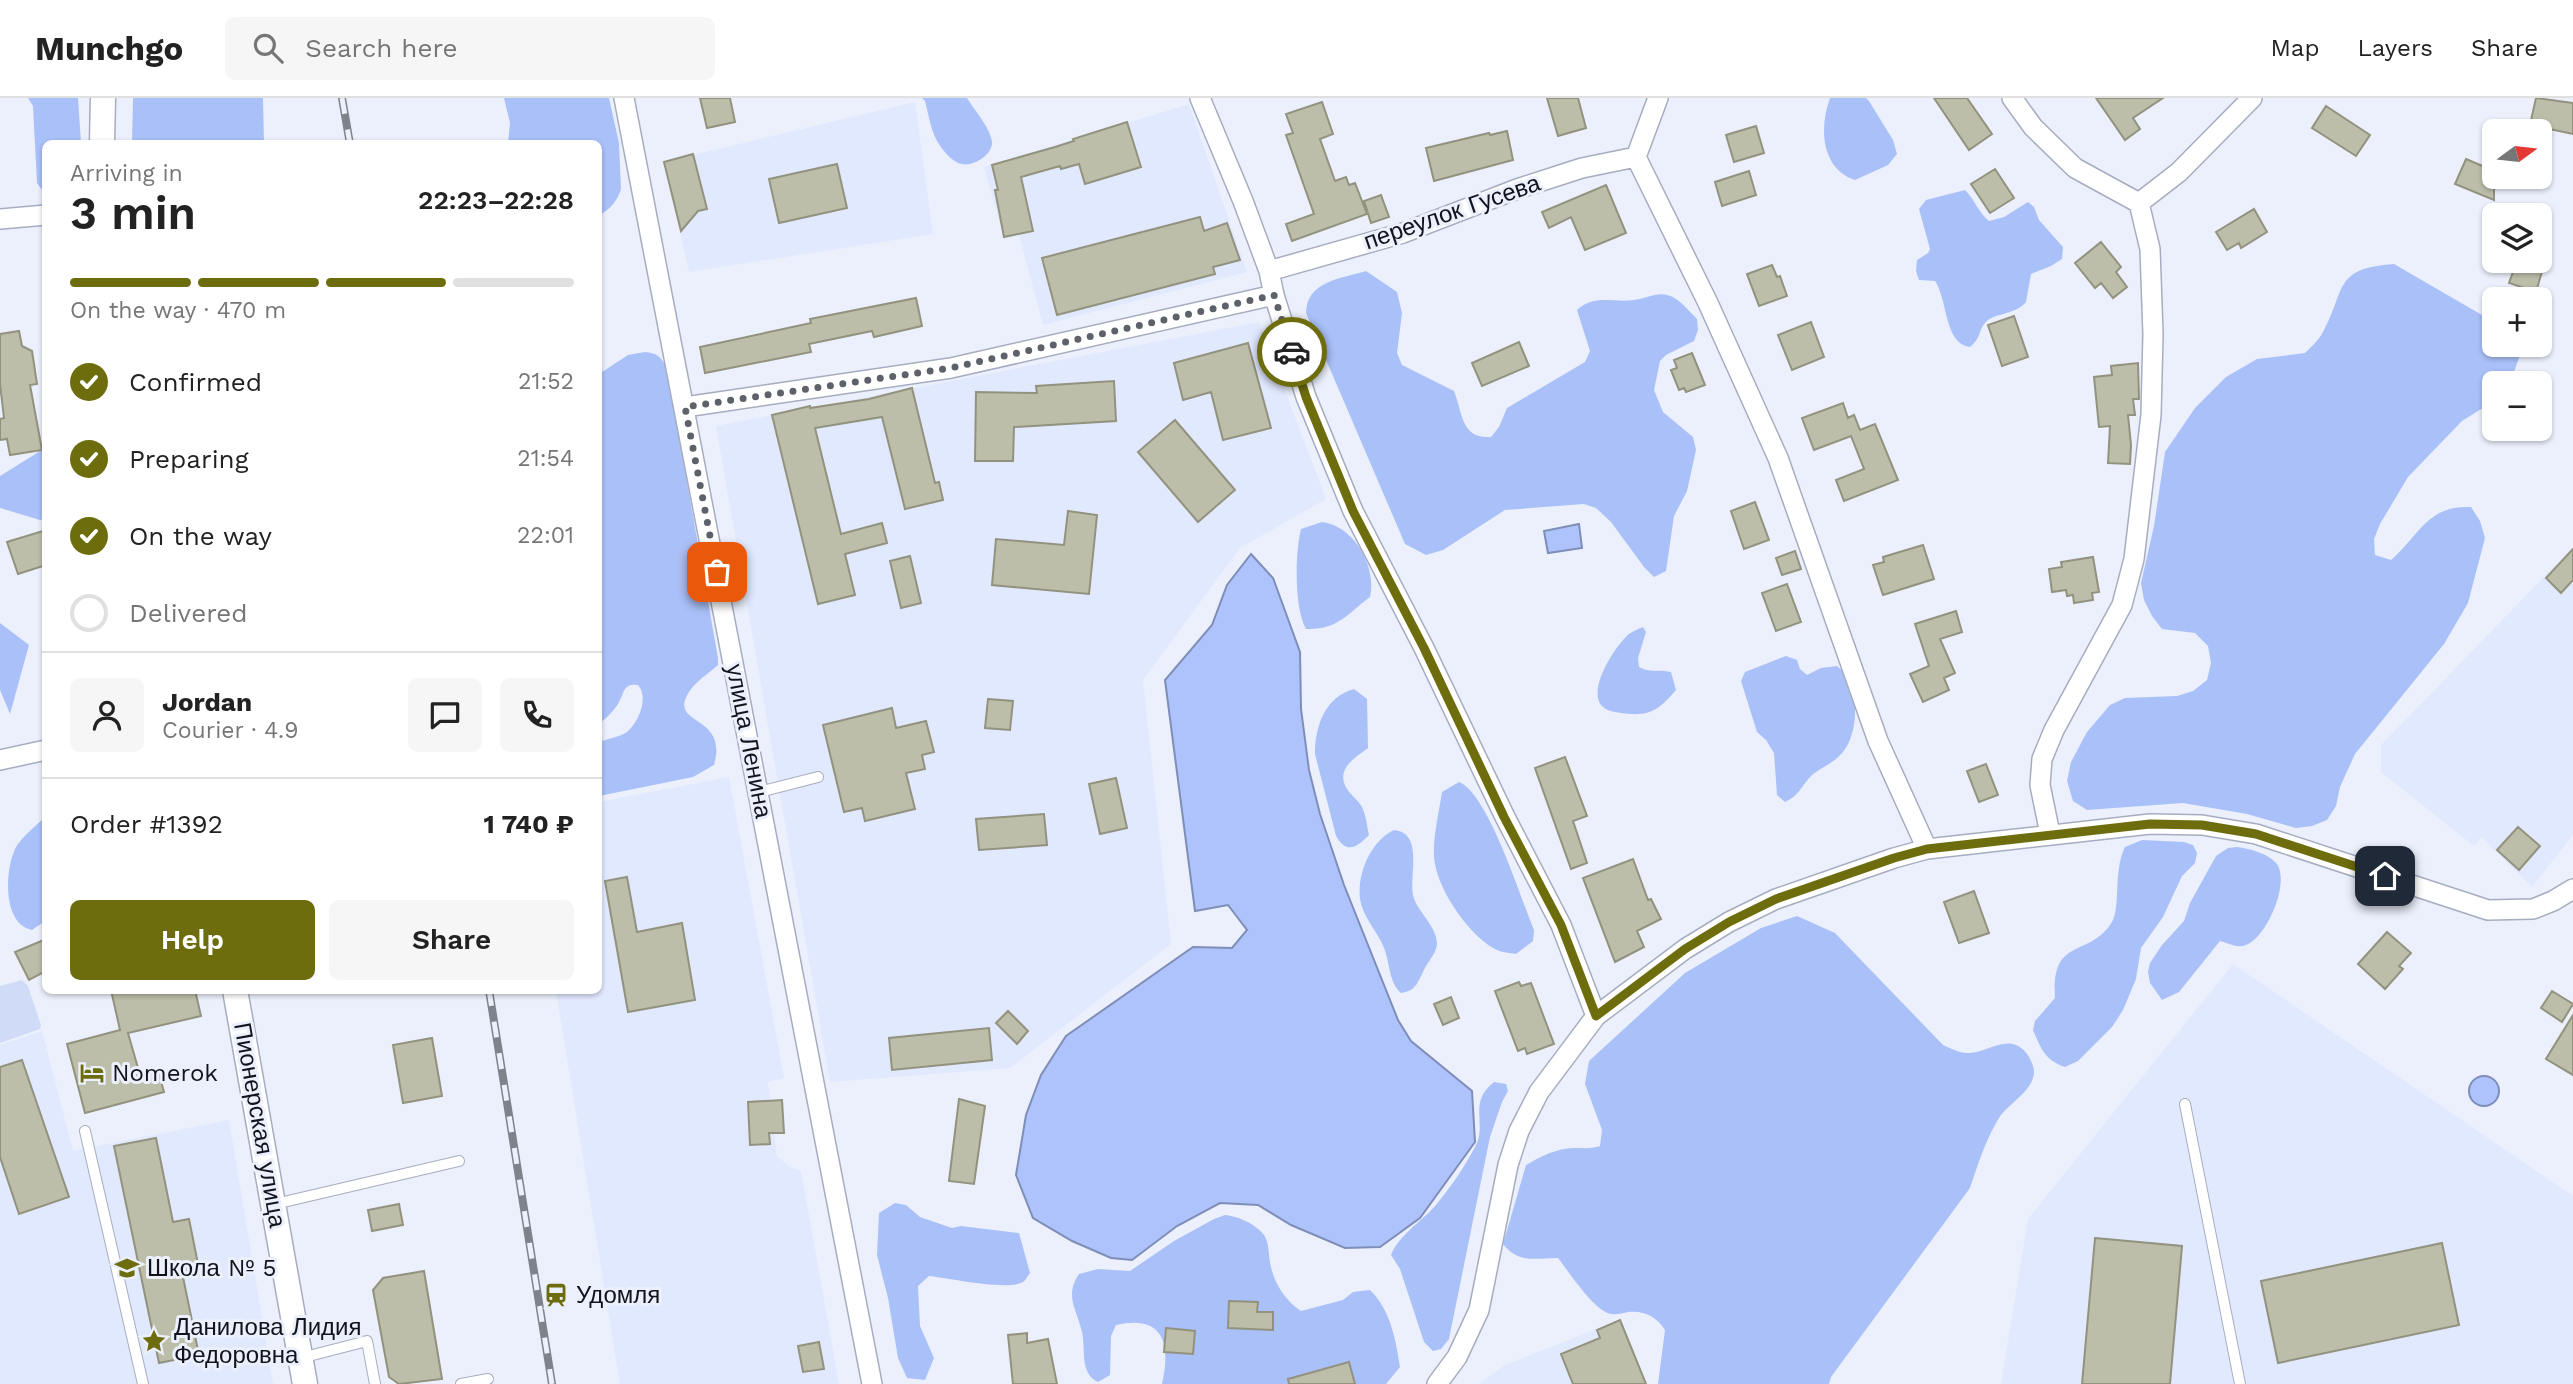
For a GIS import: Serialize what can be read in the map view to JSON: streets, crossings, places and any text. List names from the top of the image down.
{
  "streets": {
    "street": ["переулок Гусева", "улица Ленина", "Пионерская улица"]
  },
  "places": {
    "hotel": ["Nomerok"],
    "school or university": ["Школа № 5"],
    "station": ["Удомля"],
    "place": ["Данилова Лидия Федоровна"]
  },
  "north": "right",
  "page": {
    "header": "Munchgo",
    "search": "Search here",
    "nav": ["Map", "Layers", "Share"],
    "map_buttons": ["+", "−"],
    "heading": ["3 min", "Arriving in", "22:23–22:28"],
    "panel": [
      "Jordan",
      "Courier · 4.9",
      "Order #1392",
      "1 740 ₽"
    ],
    "bar": "On the way · 470 m",
    "list": [
      ["Confirmed", "21:52"],
      ["Preparing", "21:54"],
      ["On the way", "22:01"],
      "Delivered"
    ],
    "buttons": ["Help", "Share"]
  }
}
